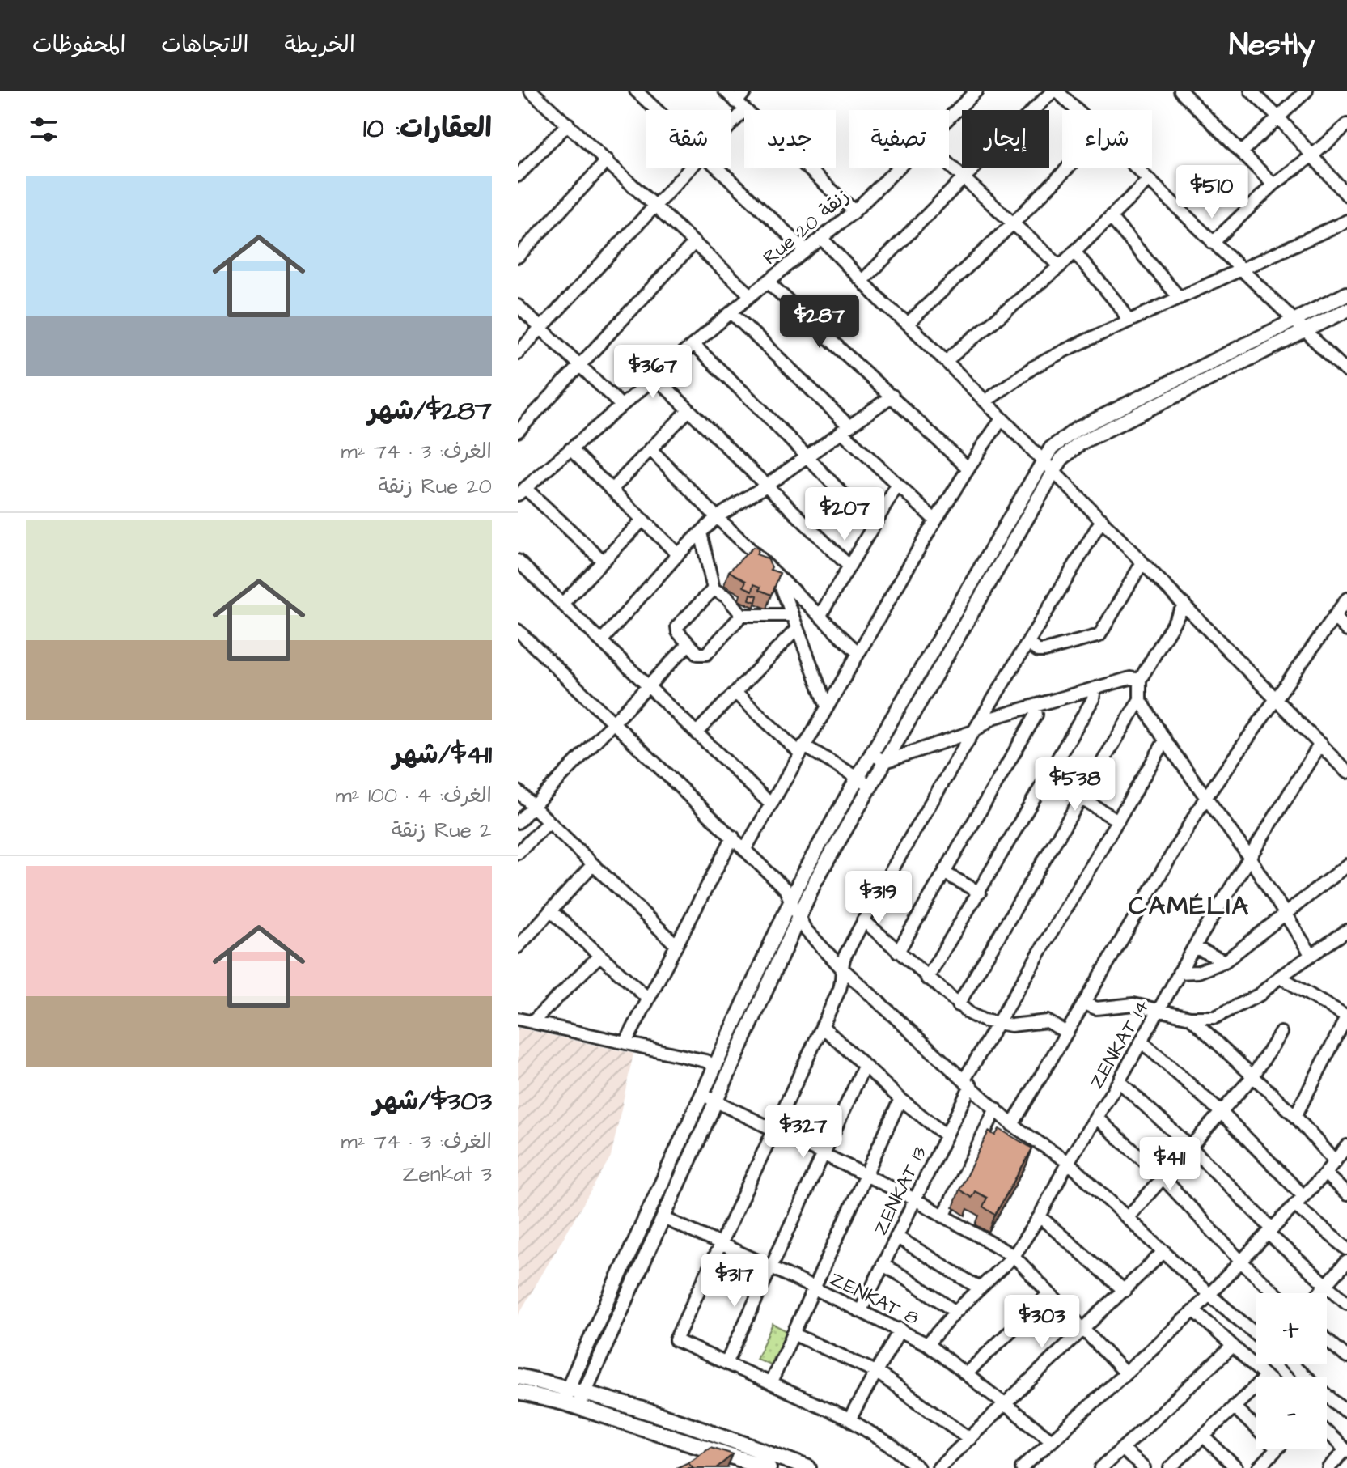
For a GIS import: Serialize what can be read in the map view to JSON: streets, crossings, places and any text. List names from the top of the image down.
{
  "streets": {
    "street": [
      "Rue 20 زنقة",
      "ZENKAT 14",
      "ZENKAT 13",
      "ZENKAT 8"
    ]
  },
  "crossings": [
    ["ZENKAT 14", "ZENKAT 8"],
    ["ZENKAT 13", "ZENKAT 8"]
  ],
  "districts": ["CAMÉLIA"],
  "page": {
    "header": "Nestly",
    "nav": ["الخريطة", "الاتجاهات", "المحفوظات"],
    "heading": "العقارات: 10",
    "chip": [
      "شراء",
      "إيجار",
      "تصفية",
      "جديد",
      "شقة"
    ],
    "price": [
      "$510",
      "$287",
      "$367",
      "$207",
      "$538",
      "$319",
      "$327",
      "$411",
      "$317",
      "$303"
    ],
    "list": [
      {
        "name": "$287/شهر",
        "note": "الغرف: 3 · 74 m² · Rue 20 زنقة"
      },
      {
        "name": "$411/شهر",
        "note": "الغرف: 4 · 100 m² · Rue 2 زنقة"
      },
      {
        "name": "$303/شهر",
        "note": "الغرف: 3 · 74 m² · Zenkat 3"
      }
    ],
    "map_buttons": ["+", "−"]
  }
}
